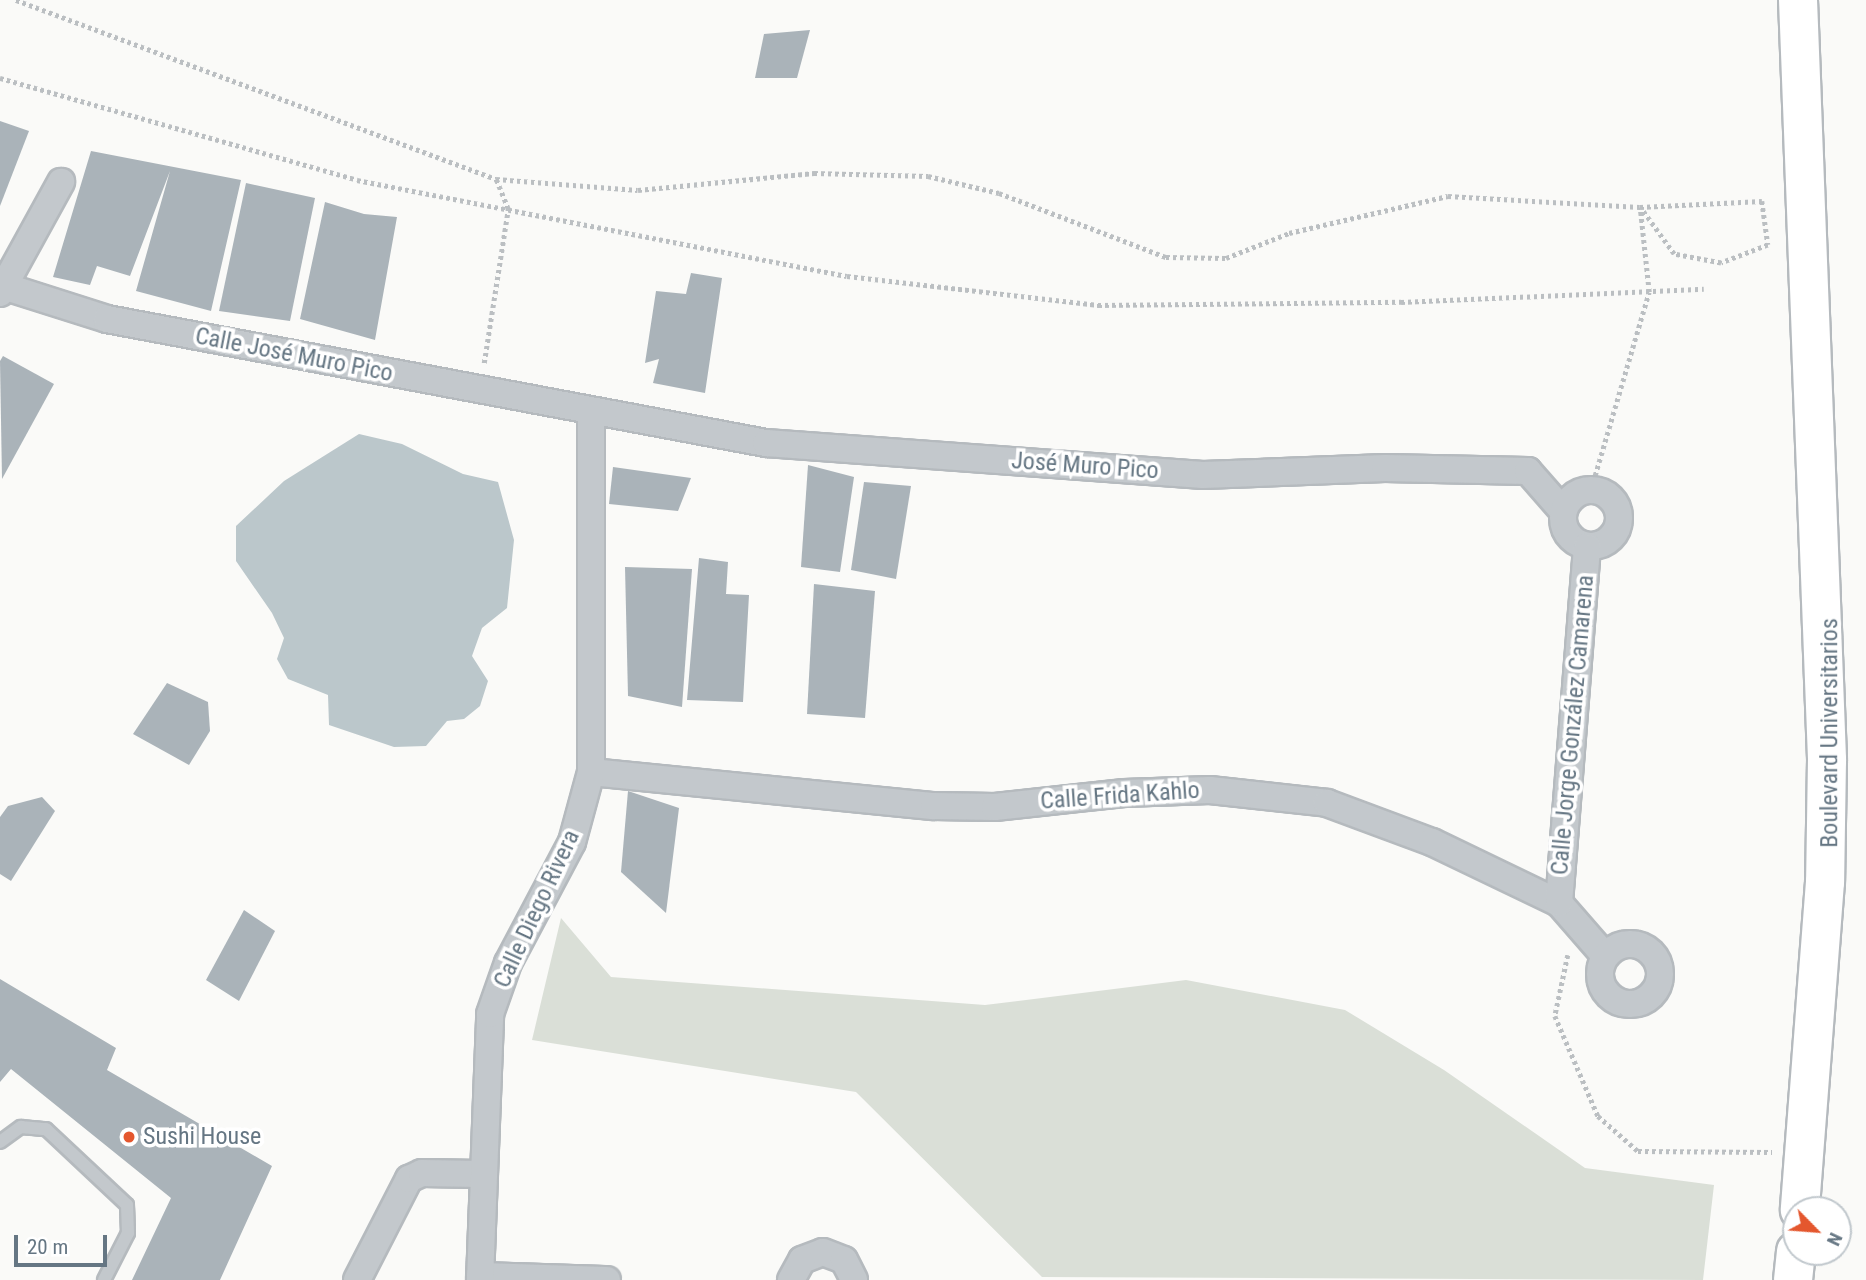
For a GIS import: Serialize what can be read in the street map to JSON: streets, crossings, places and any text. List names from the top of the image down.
{
  "streets": {
    "main road": ["Boulevard Universitarios"],
    "street": [
      "Calle José Muro Pico",
      "José Muro Pico",
      "Calle Jorge González Camarena",
      "Calle Frida Kahlo",
      "Calle Diego Rivera"
    ]
  },
  "crossings": [
    ["Calle José Muro Pico", "José Muro Pico"],
    ["Calle José Muro Pico", "Calle Diego Rivera"],
    ["José Muro Pico", "Calle Jorge González Camarena"],
    ["José Muro Pico", "Calle Diego Rivera"],
    ["Calle Jorge González Camarena", "Calle Frida Kahlo"],
    ["Calle Frida Kahlo", "Calle Diego Rivera"]
  ],
  "places": ["Sushi House"],
  "scale_bar": "20 m",
  "north": "bottom right"
}
